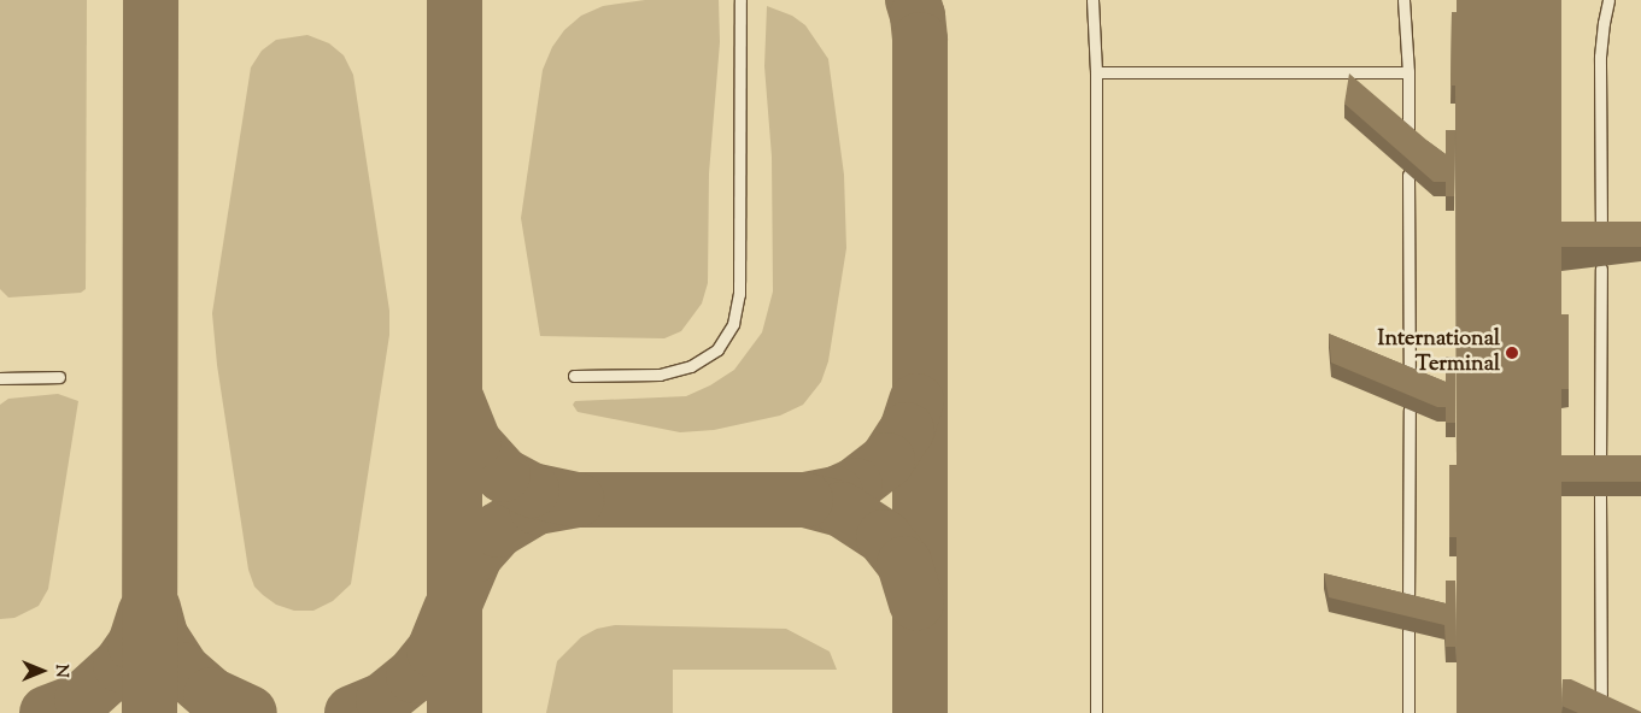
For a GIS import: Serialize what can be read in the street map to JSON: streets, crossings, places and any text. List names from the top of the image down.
{
  "places": ["International Terminal"],
  "north": "right"
}
